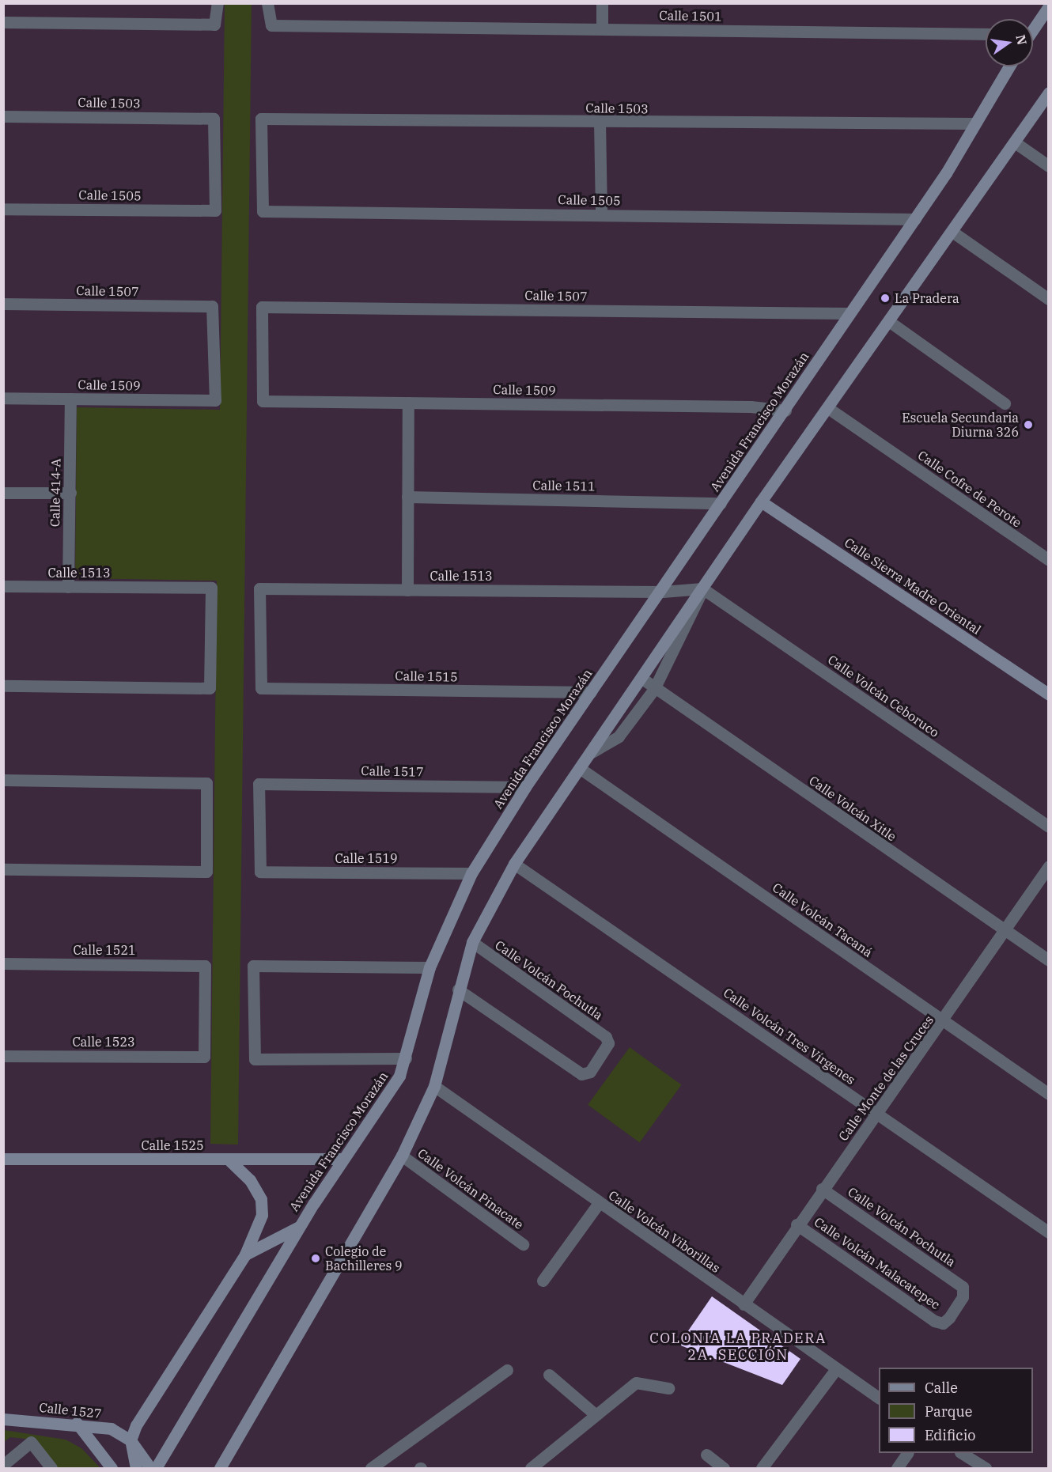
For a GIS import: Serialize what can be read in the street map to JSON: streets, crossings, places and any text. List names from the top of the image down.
{
  "streets": {
    "street": [
      "Calle 1501",
      "Calle 1503",
      "Calle 1505",
      "Calle 1507",
      "Calle 1509",
      "Avenida Francisco Morazán",
      "Calle 1511",
      "Calle Cofre de Perote",
      "Calle 414-A",
      "Calle 1513",
      "Calle Sierra Madre Oriental",
      "Calle 1515",
      "Calle Volcán Ceboruco",
      "Calle 1517",
      "Calle Volcán Xitle",
      "Calle 1519",
      "Calle Volcán Tacaná",
      "Calle 1521",
      "Calle Volcán Pochutla",
      "Calle Volcán Tres Vírgenes",
      "Calle 1523",
      "Calle Monte de las Cruces",
      "Calle 1525",
      "Calle Volcán Pinacate",
      "Calle Volcán Viborillas",
      "Calle Volcán Malacatepec",
      "Calle 1527"
    ]
  },
  "crossings": [
    ["Calle 1503", "Calle 1505"],
    ["Calle 1503", "Avenida Francisco Morazán"],
    ["Calle 1505", "Avenida Francisco Morazán"],
    ["Calle 1507", "Calle 1509"],
    ["Calle 1507", "Avenida Francisco Morazán"],
    ["Calle 1509", "Avenida Francisco Morazán"],
    ["Calle 1509", "Calle 414-A"],
    ["Avenida Francisco Morazán", "Calle 1511"],
    ["Avenida Francisco Morazán", "Calle 1513"],
    ["Avenida Francisco Morazán", "Calle 1515"],
    ["Avenida Francisco Morazán", "Calle 1517"],
    ["Avenida Francisco Morazán", "Calle 1519"],
    ["Avenida Francisco Morazán", "Calle 1525"],
    ["Calle 414-A", "Calle 1513"],
    ["Calle 1513", "Calle 1515"],
    ["Calle 1513", "Calle Volcán Ceboruco"],
    ["Calle 1517", "Calle 1519"],
    ["Calle Volcán Xitle", "Calle Monte de las Cruces"],
    ["Calle Volcán Tacaná", "Calle Monte de las Cruces"],
    ["Calle 1521", "Calle 1523"],
    ["Calle Volcán Pochutla", "Calle Monte de las Cruces"],
    ["Calle Volcán Pochutla", "Calle Volcán Malacatepec"],
    ["Calle Volcán Tres Vírgenes", "Calle Monte de las Cruces"],
    ["Calle Monte de las Cruces", "Calle Volcán Viborillas"],
    ["Calle Monte de las Cruces", "Calle Volcán Malacatepec"]
  ],
  "districts": ["COLONIA LA PRADERA 2A. SECCIÓN"],
  "places": ["La Pradera", "Escuela Secundaria Diurna 326", "Colegio de Bachilleres 9"],
  "legend": ["Calle", "Parque", "Edificio"],
  "north": "right"
}
